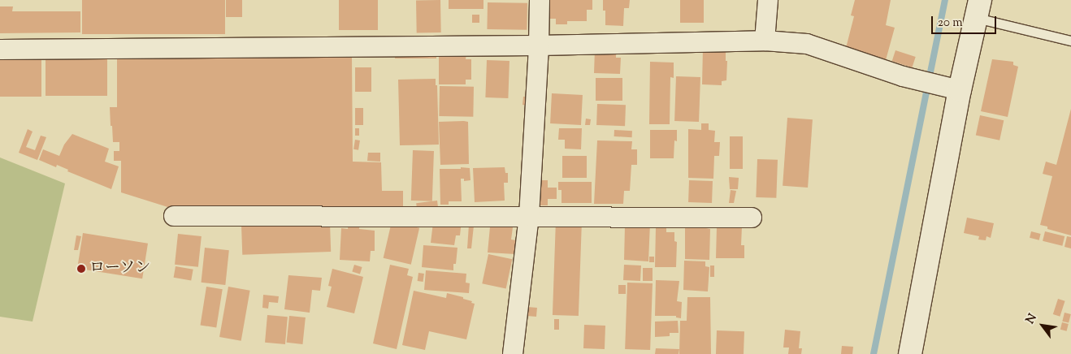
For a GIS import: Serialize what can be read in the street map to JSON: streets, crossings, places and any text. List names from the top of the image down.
{
  "places": ["ローソン"],
  "scale_bar": "20 m",
  "north": "top left"
}
